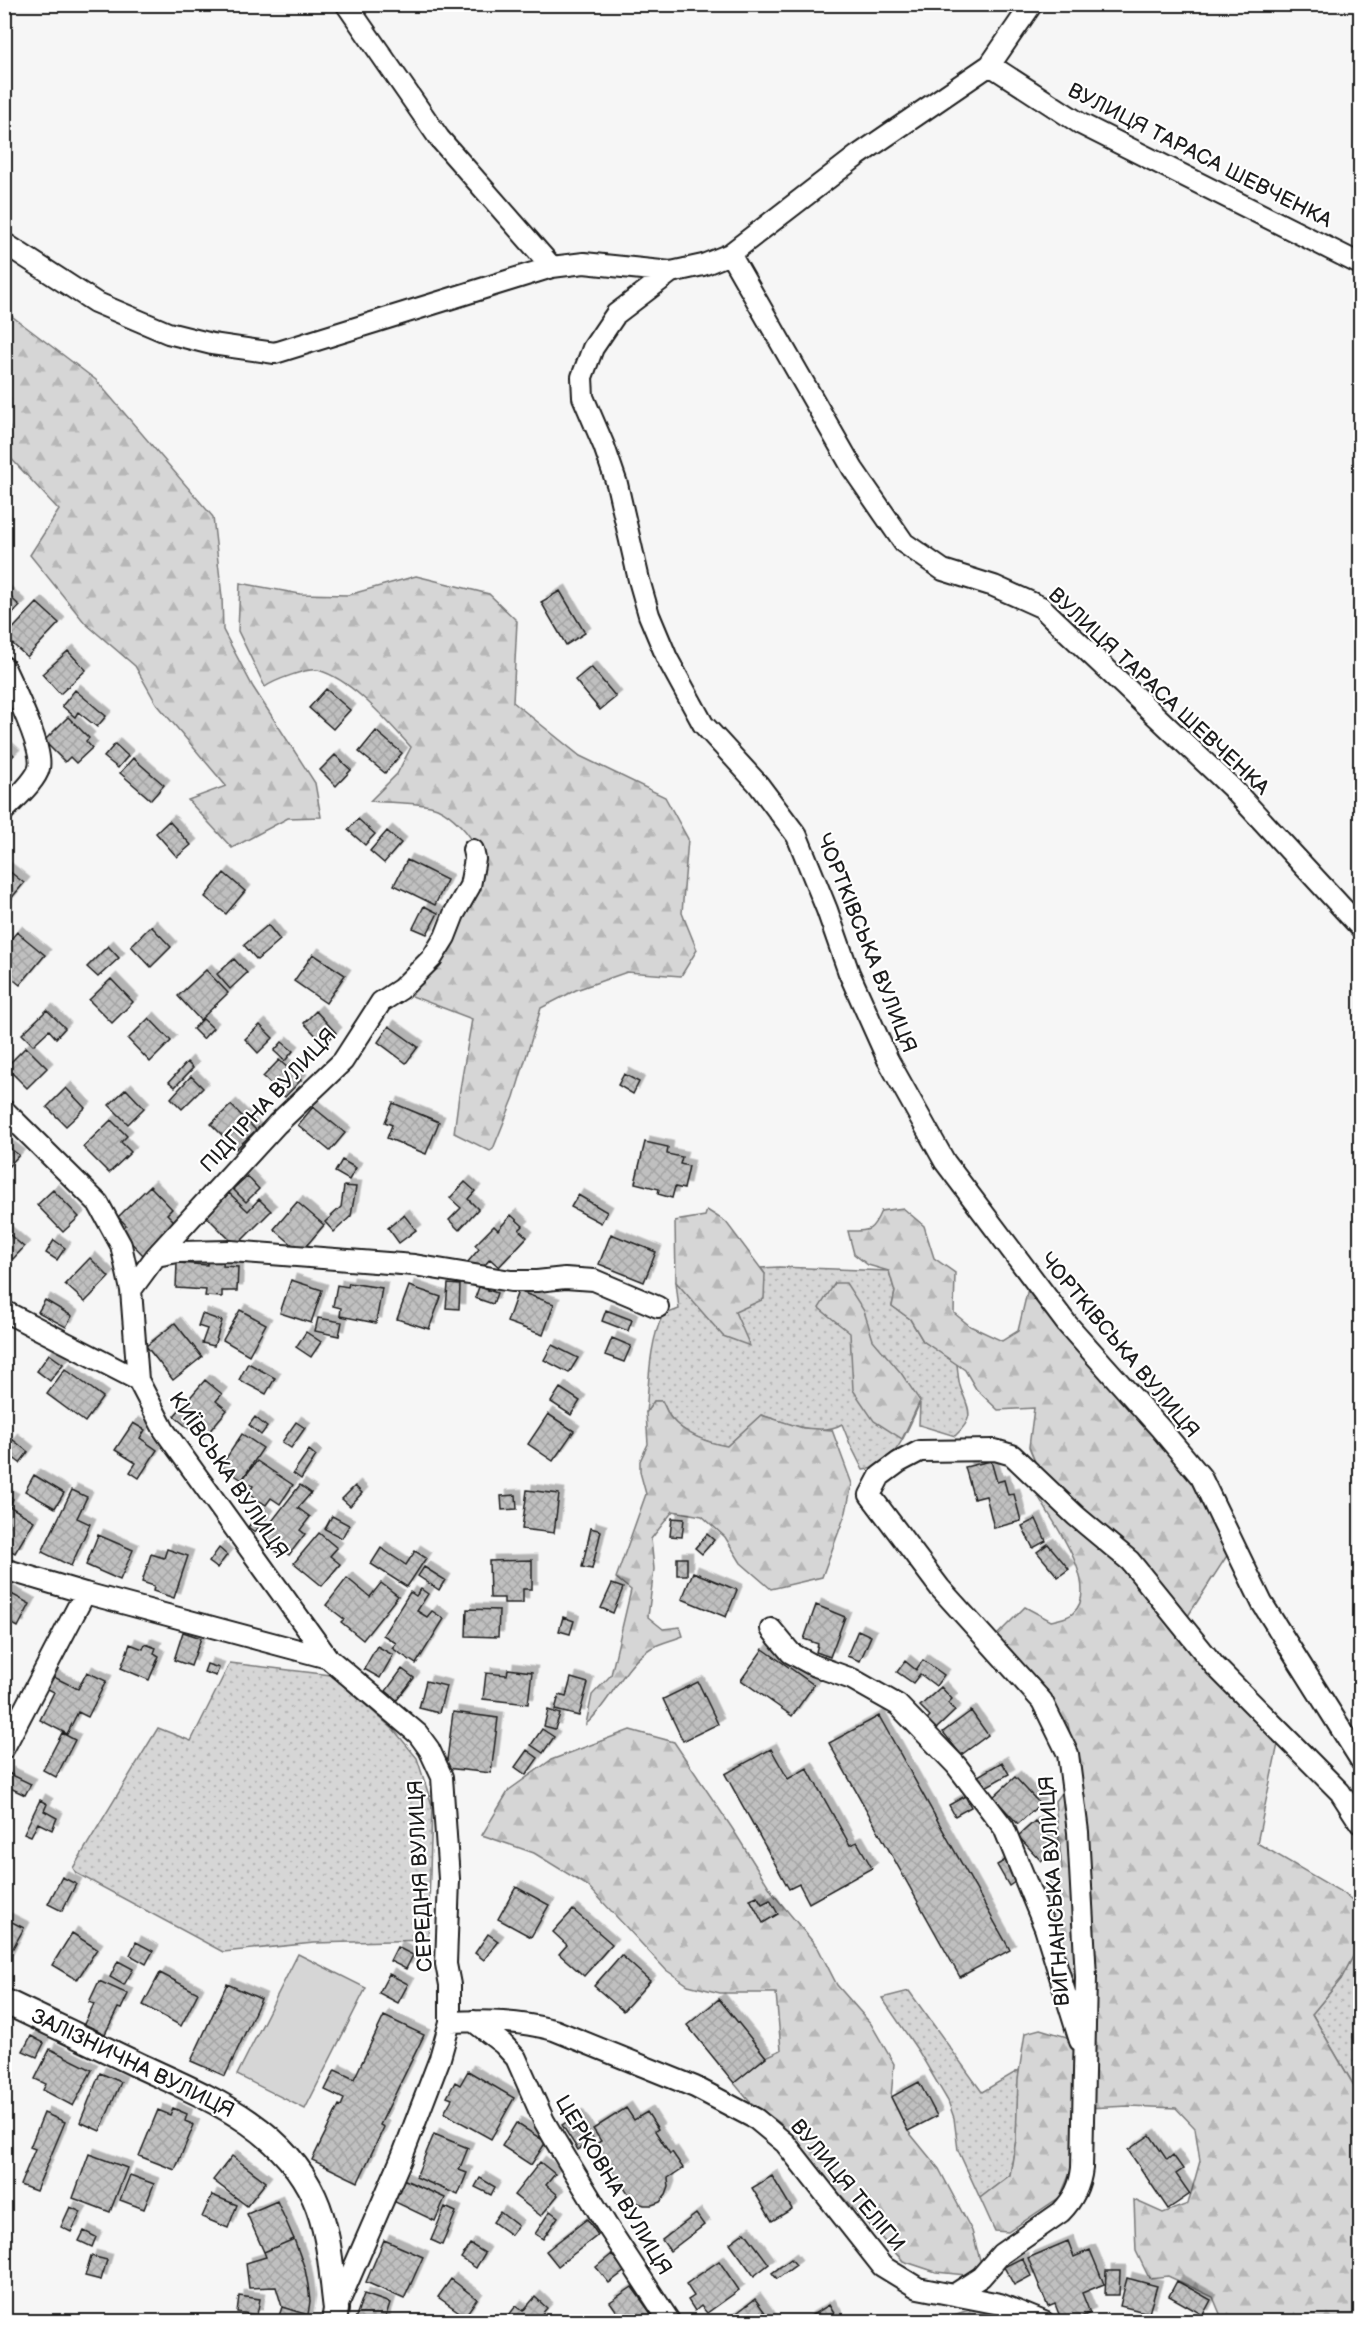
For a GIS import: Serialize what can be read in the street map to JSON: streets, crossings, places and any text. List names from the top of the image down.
{
  "streets": {
    "street": [
      "ВУЛИЦЯ ТАРАСА ШЕВЧЕНКА",
      "ЧОРТКІВСЬКА ВУЛИЦЯ",
      "ПІДГІРНА ВУЛИЦЯ",
      "КИЇВСЬКА ВУЛИЦЯ",
      "СЕРЕДНЯ ВУЛИЦЯ",
      "ВИГНАНСЬКА ВУЛИЦЯ",
      "ЗАЛІЗНИЧНА ВУЛИЦЯ",
      "ЦЕРКОВНА ВУЛИЦЯ",
      "ВУЛИЦЯ ТЕЛІГИ"
    ]
  },
  "crossings": [
    ["КИЇВСЬКА ВУЛИЦЯ", "СЕРЕДНЯ ВУЛИЦЯ"],
    ["СЕРЕДНЯ ВУЛИЦЯ", "ЗАЛІЗНИЧНА ВУЛИЦЯ"],
    ["СЕРЕДНЯ ВУЛИЦЯ", "ВУЛИЦЯ ТЕЛІГИ"],
    ["ВИГНАНСЬКА ВУЛИЦЯ", "ВУЛИЦЯ ТЕЛІГИ"],
    ["ЦЕРКОВНА ВУЛИЦЯ", "ВУЛИЦЯ ТЕЛІГИ"]
  ]
}
